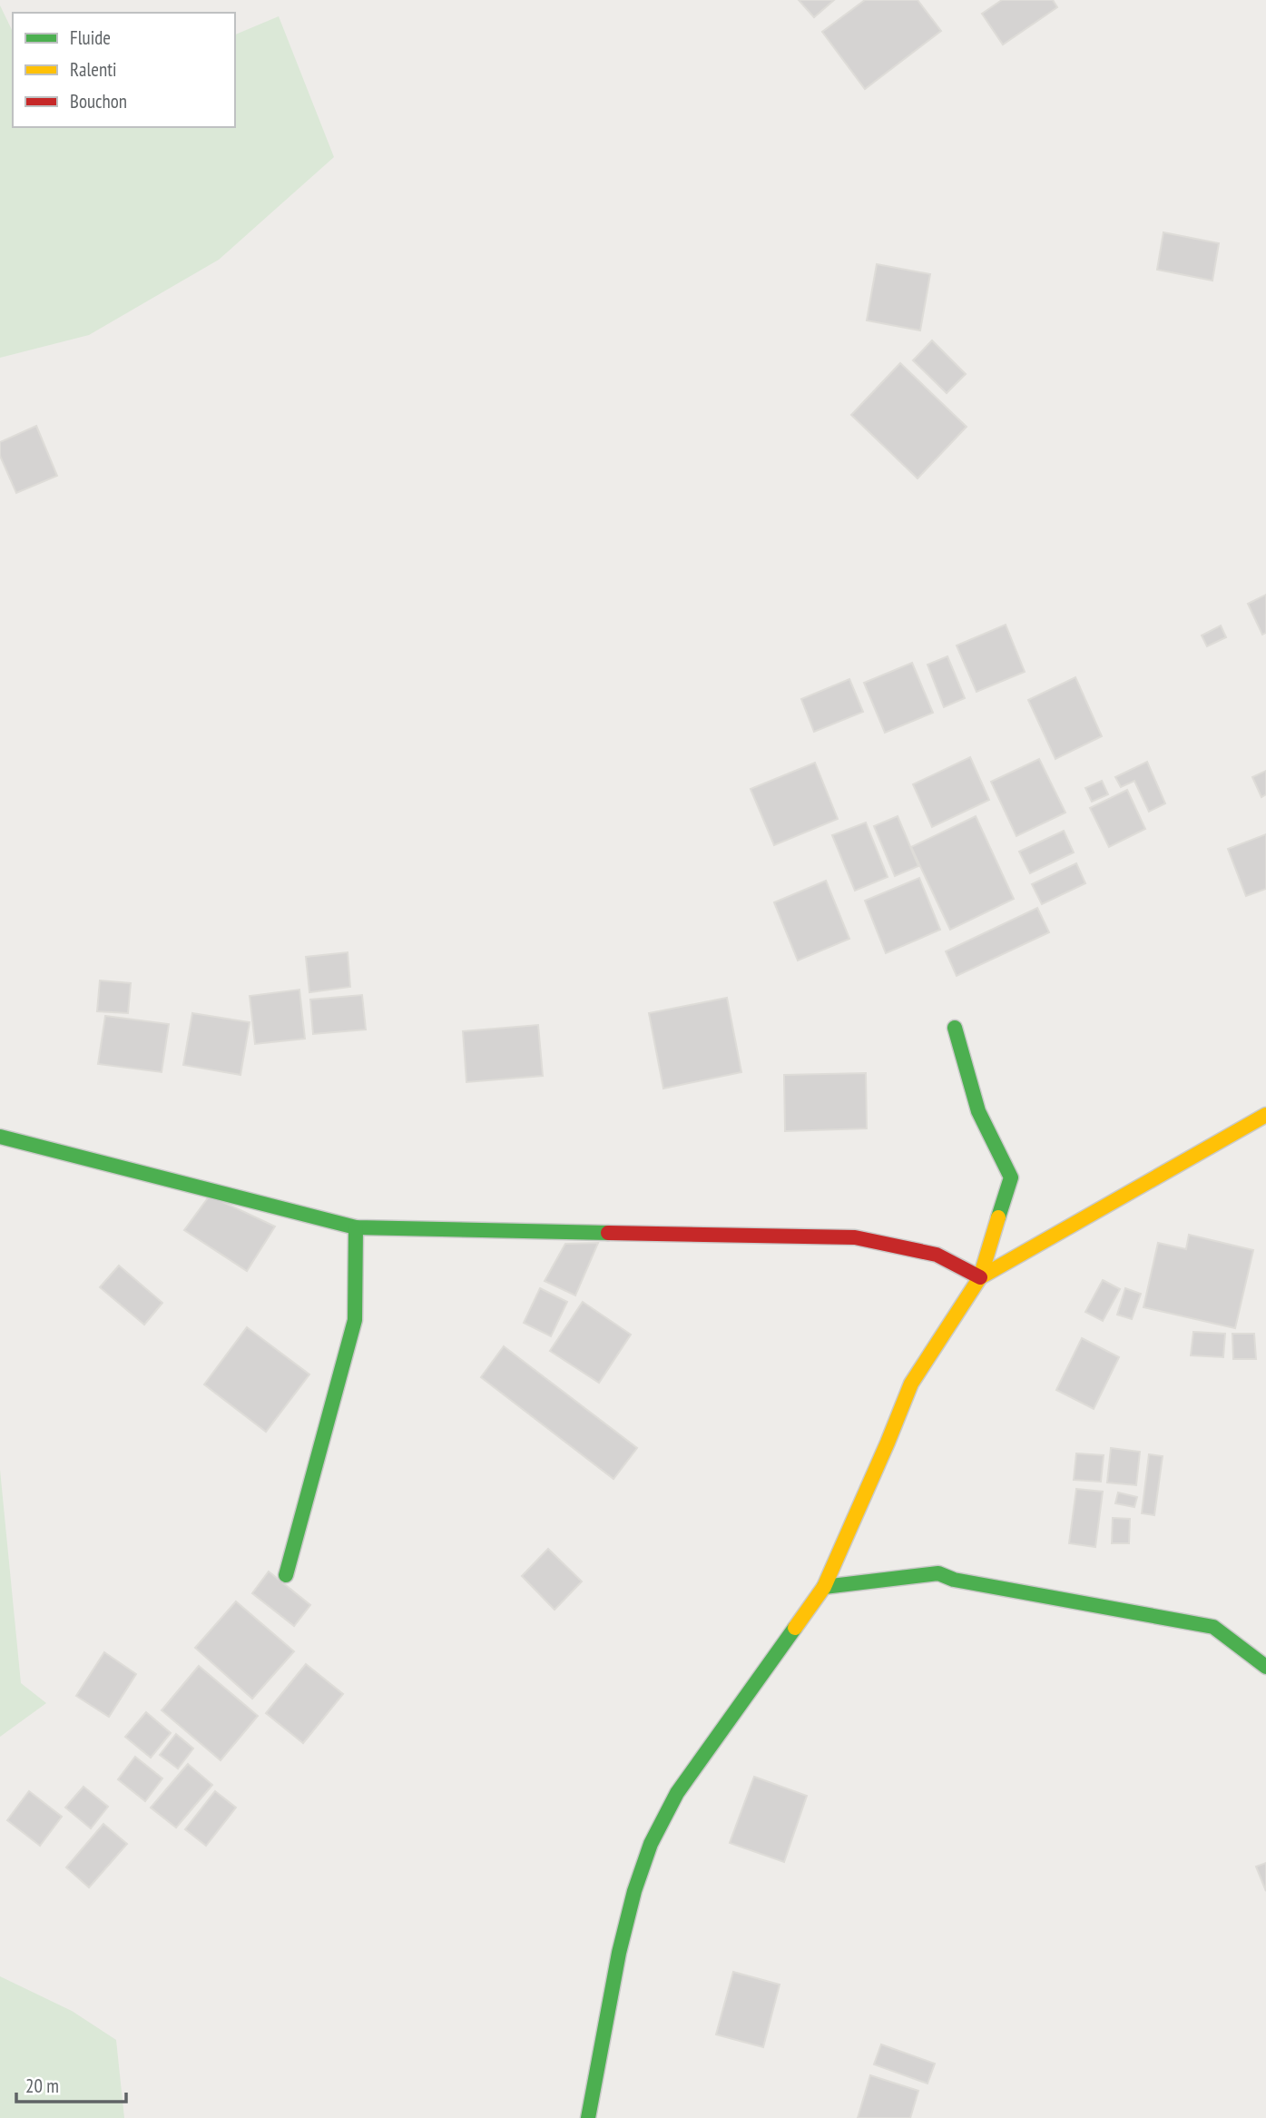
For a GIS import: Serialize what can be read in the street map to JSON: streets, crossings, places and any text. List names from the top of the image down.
{
  "legend": ["Fluide", "Ralenti", "Bouchon"],
  "scale_bar": "20 m"
}
